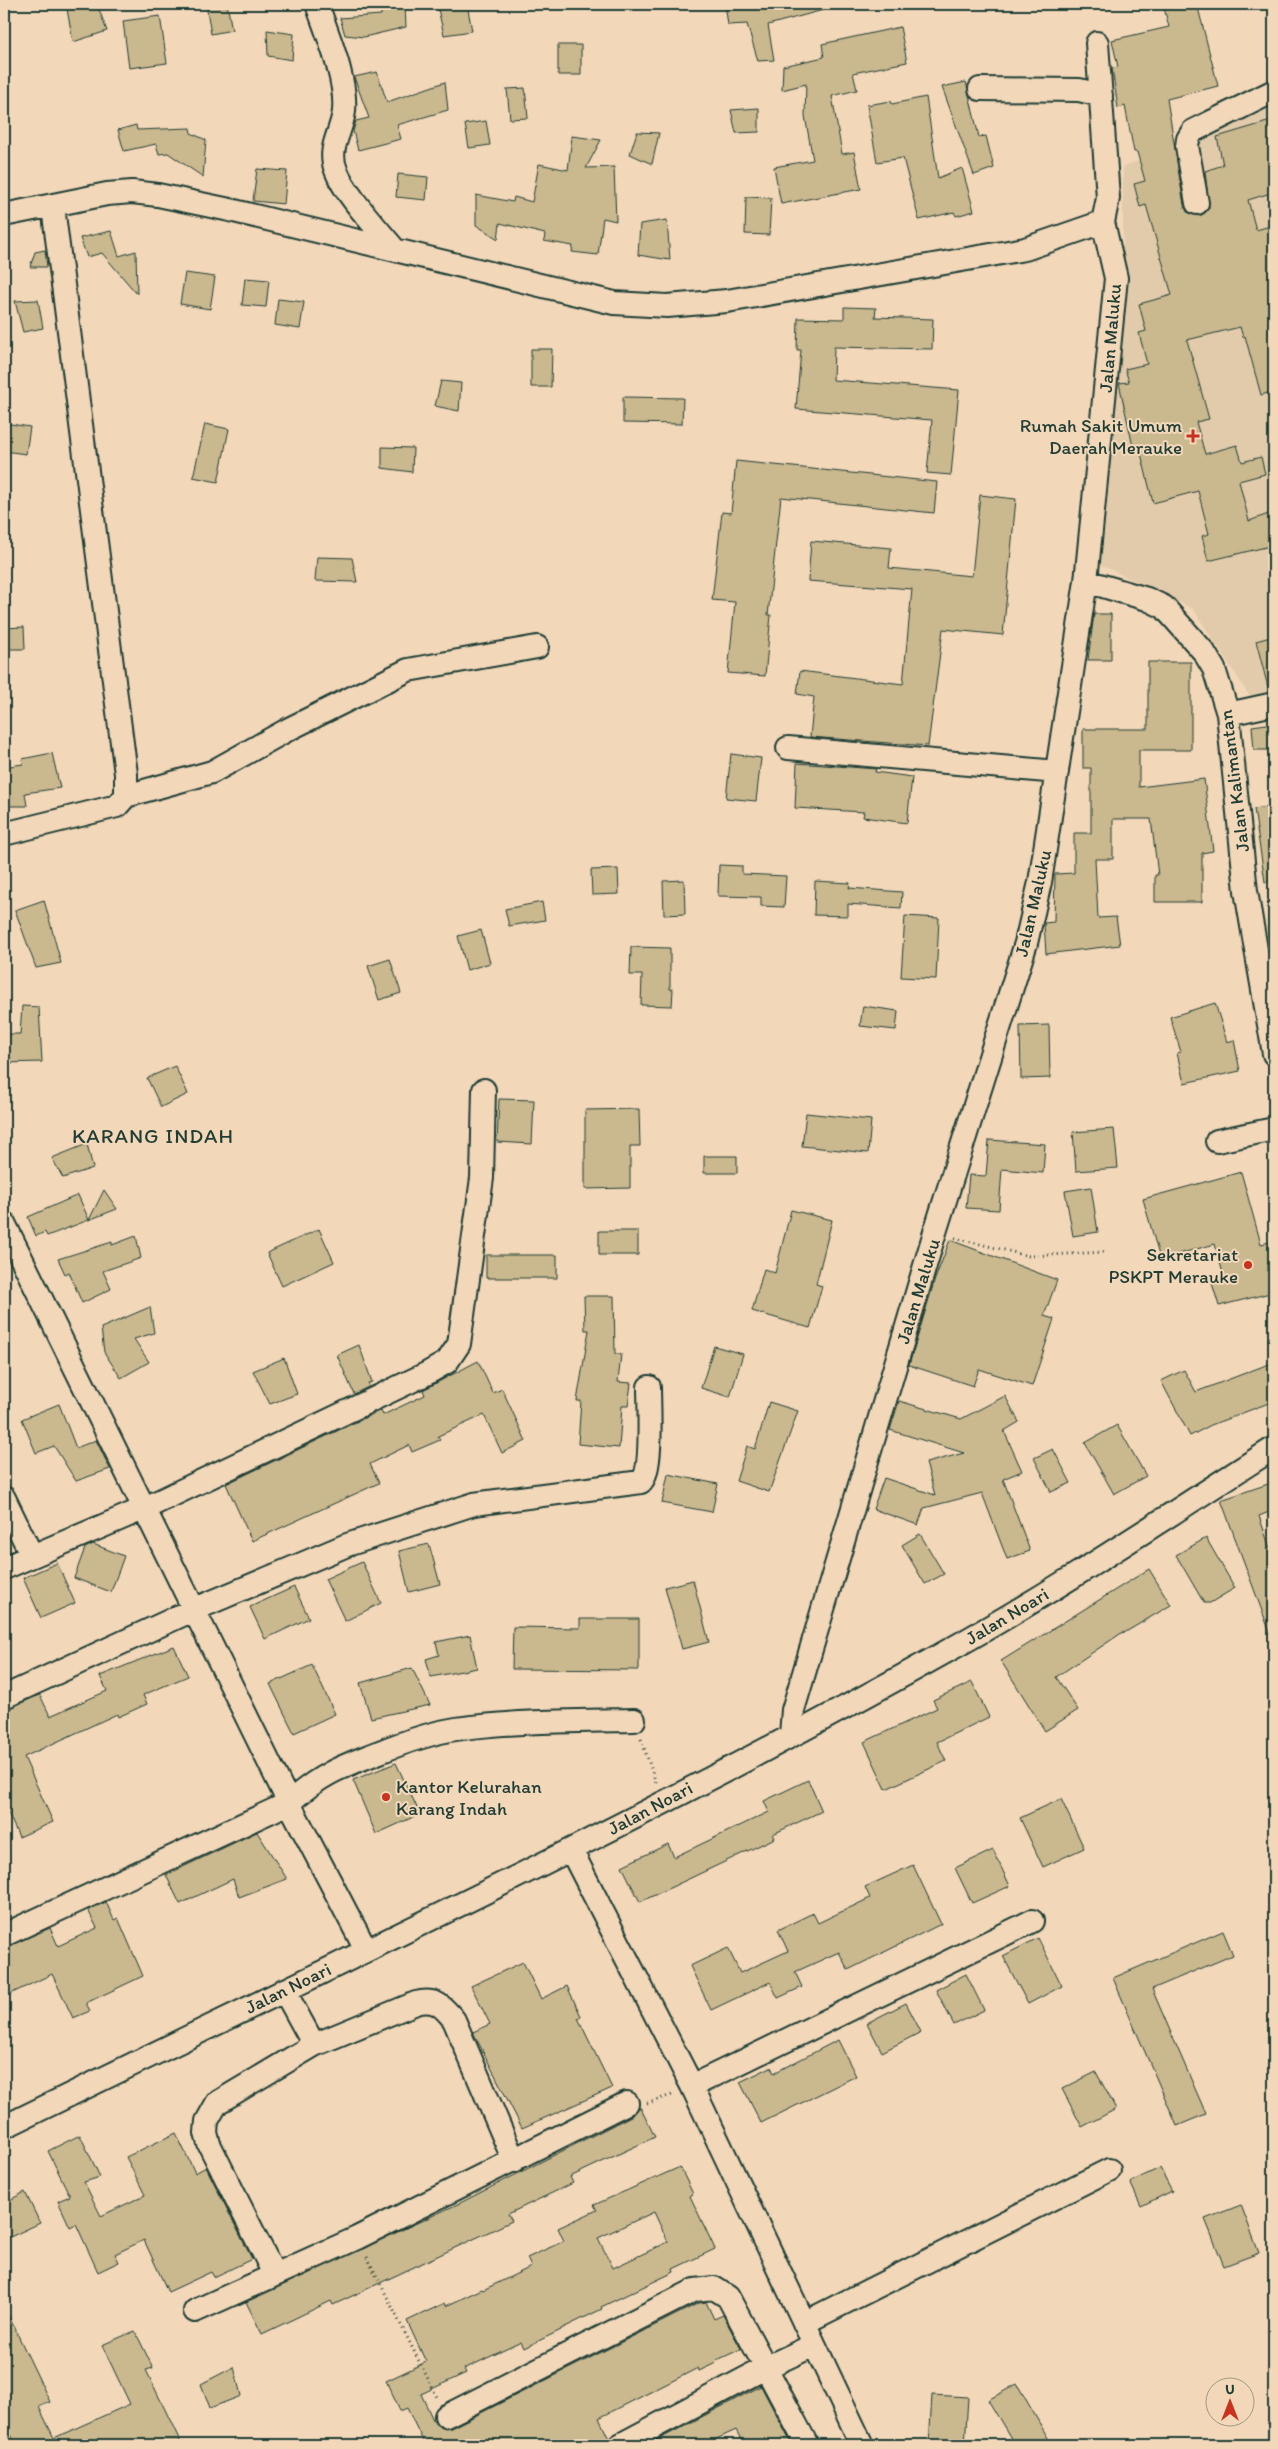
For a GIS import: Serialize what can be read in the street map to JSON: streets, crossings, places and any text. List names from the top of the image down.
{
  "streets": {
    "street": ["Jalan Maluku", "Jalan Kalimantan", "Jalan Noari"]
  },
  "crossings": [
    ["Jalan Maluku", "Jalan Kalimantan"],
    ["Jalan Maluku", "Jalan Noari"]
  ],
  "districts": ["KARANG INDAH"],
  "places": {
    "health": ["Rumah Sakit Umum Daerah Merauke"],
    "other": ["Sekretariat PSKPT Merauke", "Kantor Kelurahan Karang Indah"]
  },
  "north": "top"
}
